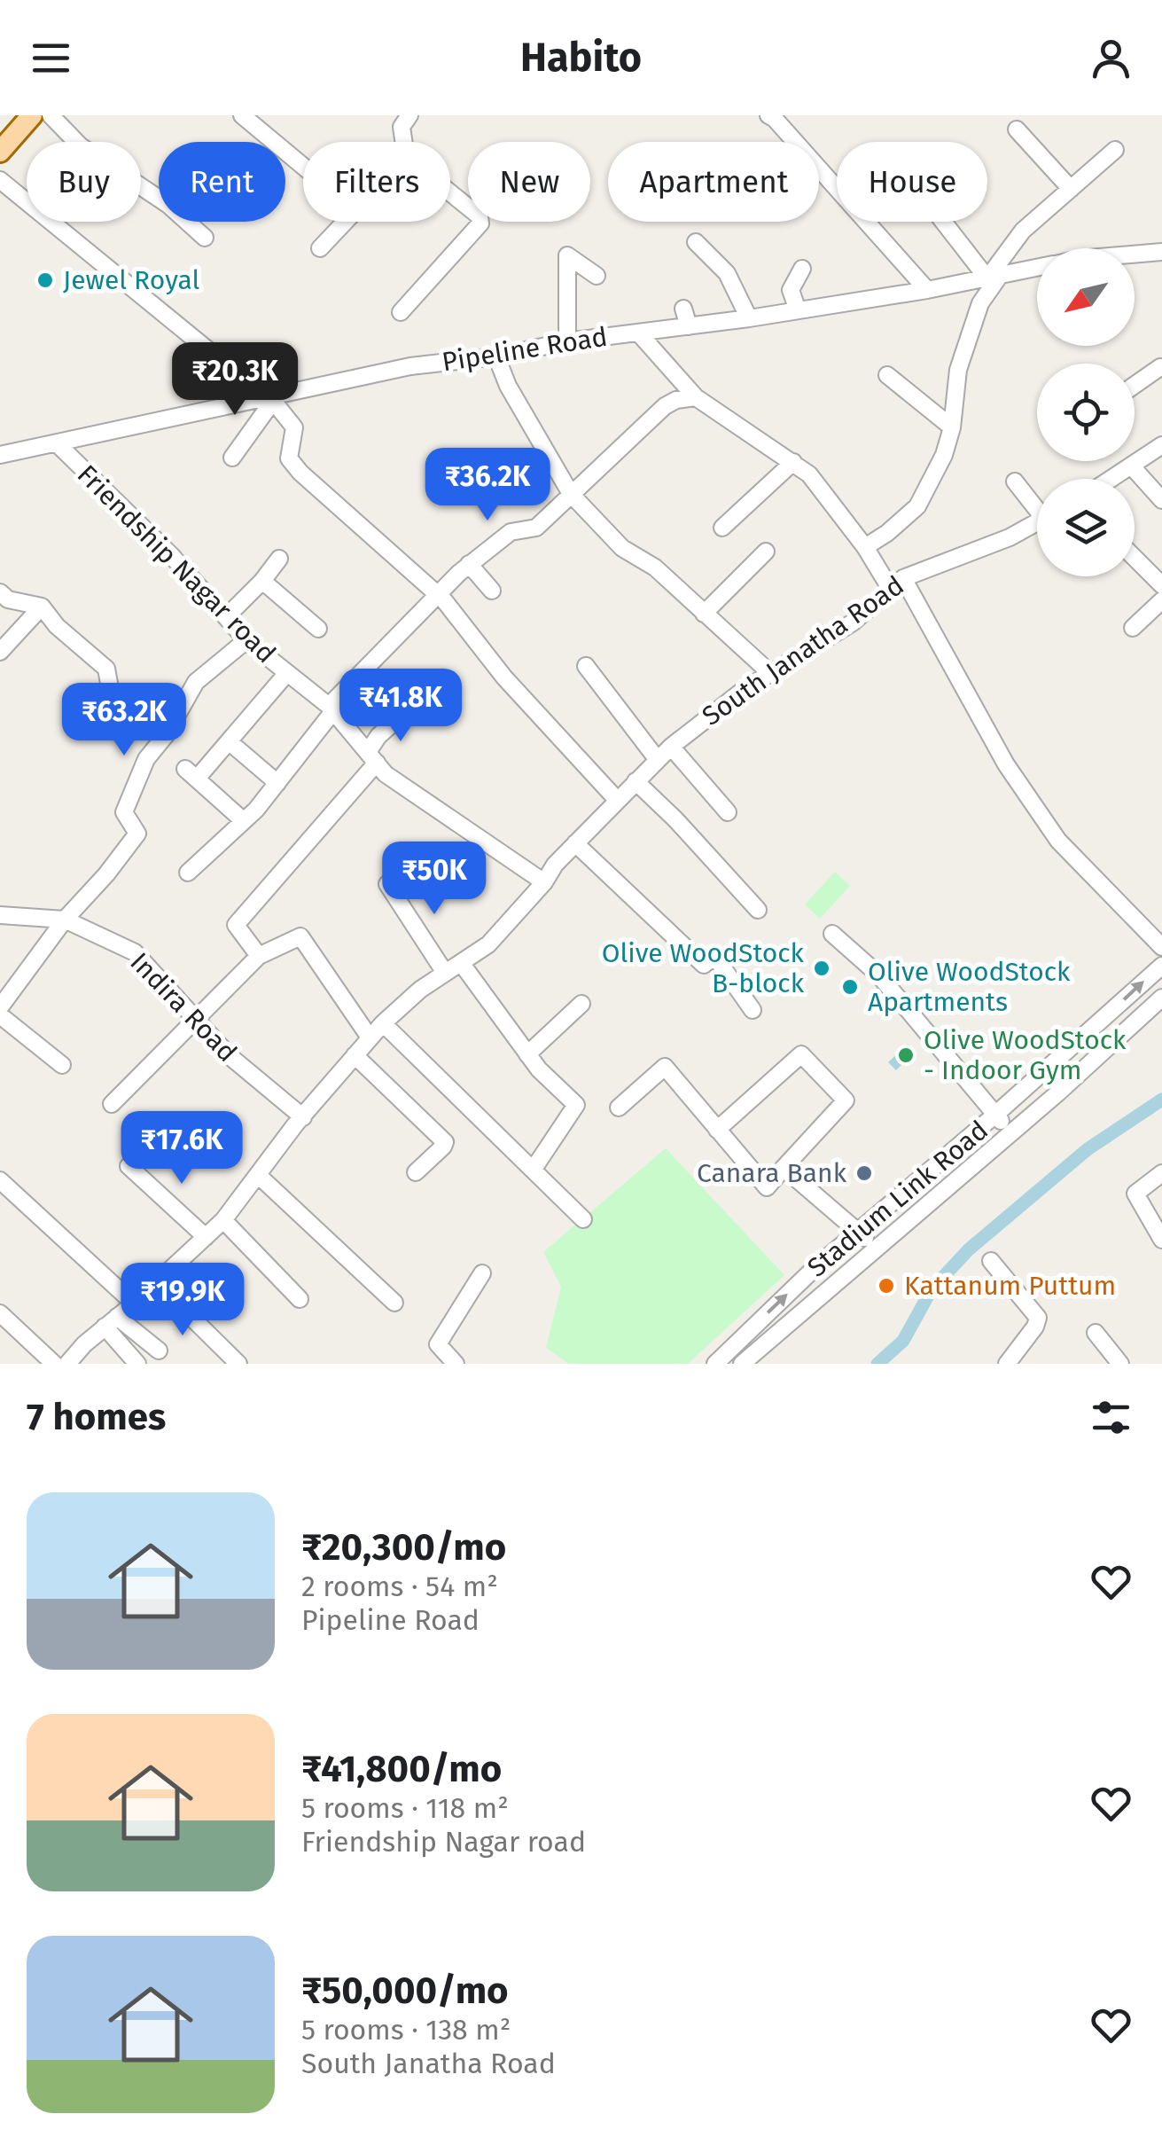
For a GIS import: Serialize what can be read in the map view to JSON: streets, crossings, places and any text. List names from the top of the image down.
{
  "streets": {
    "street": [
      "Pipeline Road",
      "Friendship Nagar road",
      "South Janatha Road",
      "Indira Road",
      "Stadium Link Road"
    ]
  },
  "crossings": [
    ["Pipeline Road", "Friendship Nagar road"],
    ["Friendship Nagar road", "South Janatha Road"],
    ["South Janatha Road", "Indira Road"]
  ],
  "places": [
    "Jewel Royal",
    "Olive WoodStock B-block",
    "Olive WoodStock Apartments",
    "Olive WoodStock - Indoor Gym",
    "Canara Bank",
    "Kattanum Puttum"
  ],
  "north": "bottom left",
  "page": {
    "header": "Habito",
    "chip": [
      "Buy",
      "Rent",
      "Filters",
      "New",
      "Apartment",
      "House"
    ],
    "price": [
      "₹20.3K",
      "₹36.2K",
      "₹41.8K",
      "₹63.2K",
      "₹50K",
      "₹17.6K",
      "₹19.9K"
    ],
    "heading": "7 homes",
    "list": [
      {
        "name": "₹20,300/mo",
        "note": "2 rooms · 54 m² · Pipeline Road"
      },
      {
        "name": "₹41,800/mo",
        "note": "5 rooms · 118 m² · Friendship Nagar road"
      },
      {
        "name": "₹50,000/mo",
        "note": "5 rooms · 138 m² · South Janatha Road"
      }
    ]
  }
}
